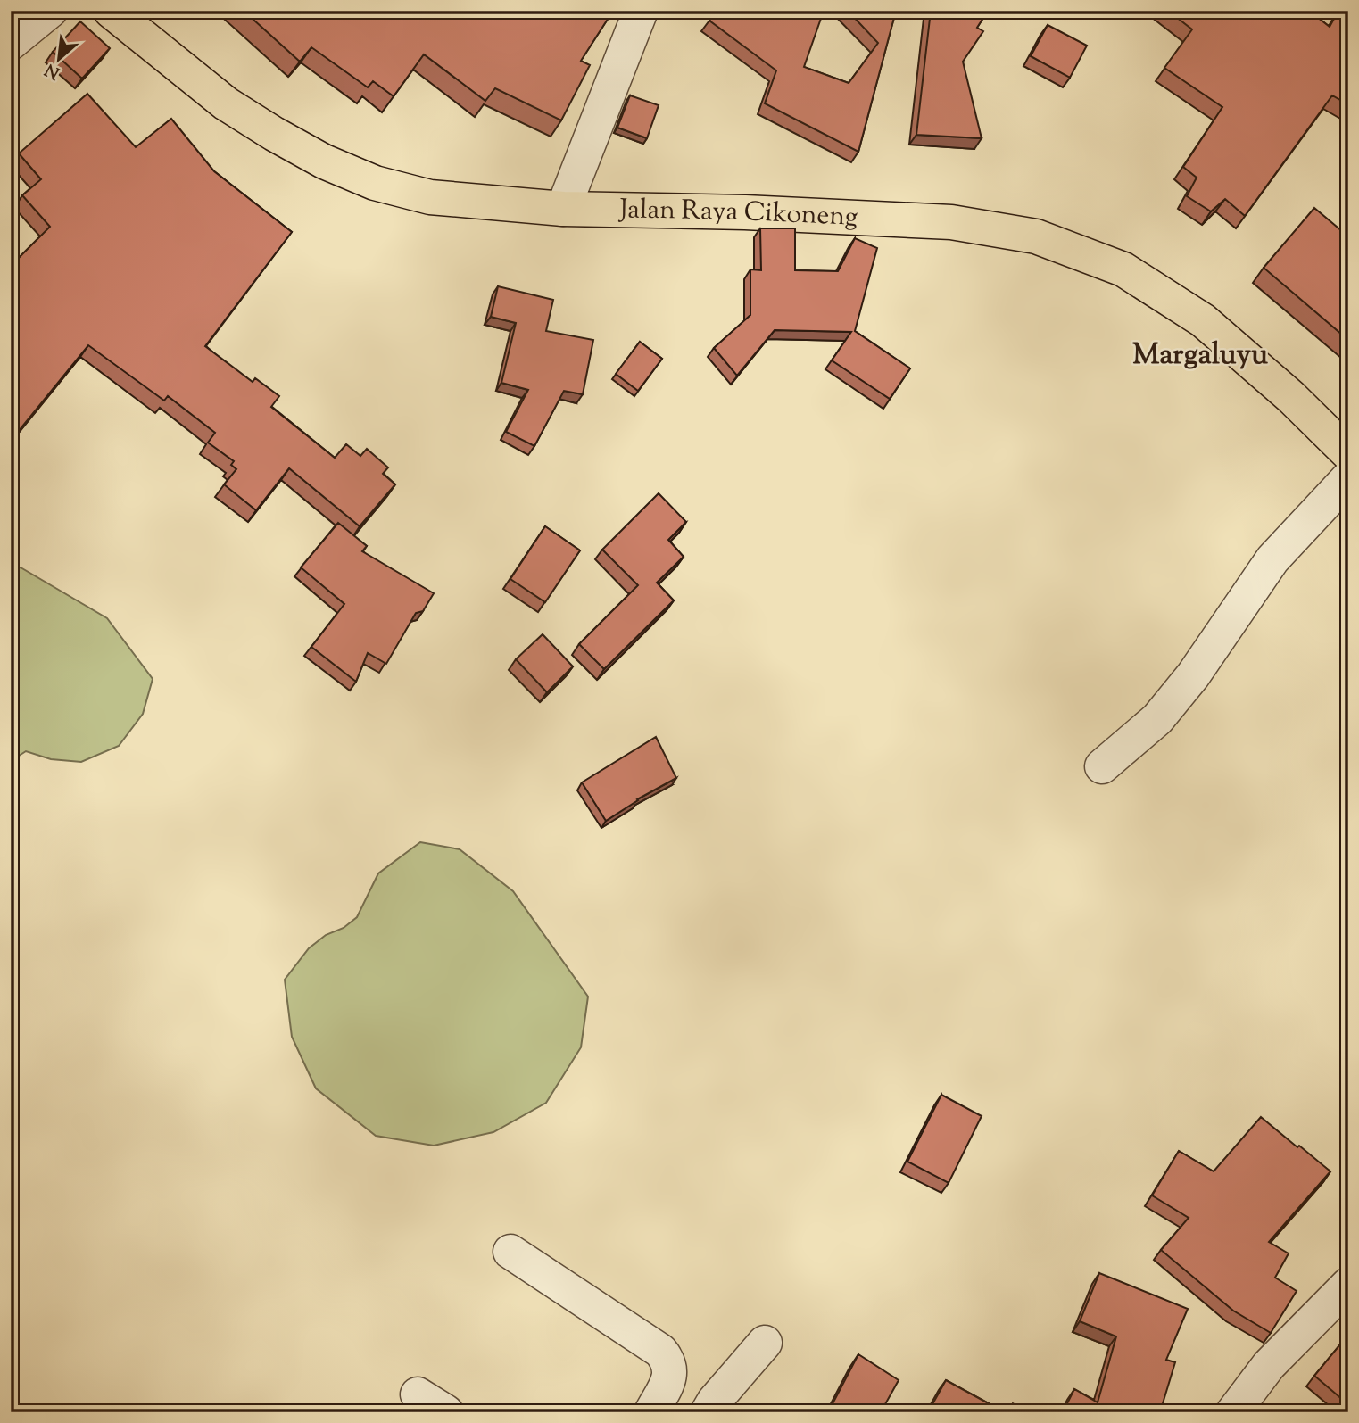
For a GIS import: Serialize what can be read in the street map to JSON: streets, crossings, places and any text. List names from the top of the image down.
{
  "streets": {
    "highway": ["Jalan Raya Cikoneng"]
  },
  "districts": ["Margaluyu"],
  "north": "bottom left"
}
